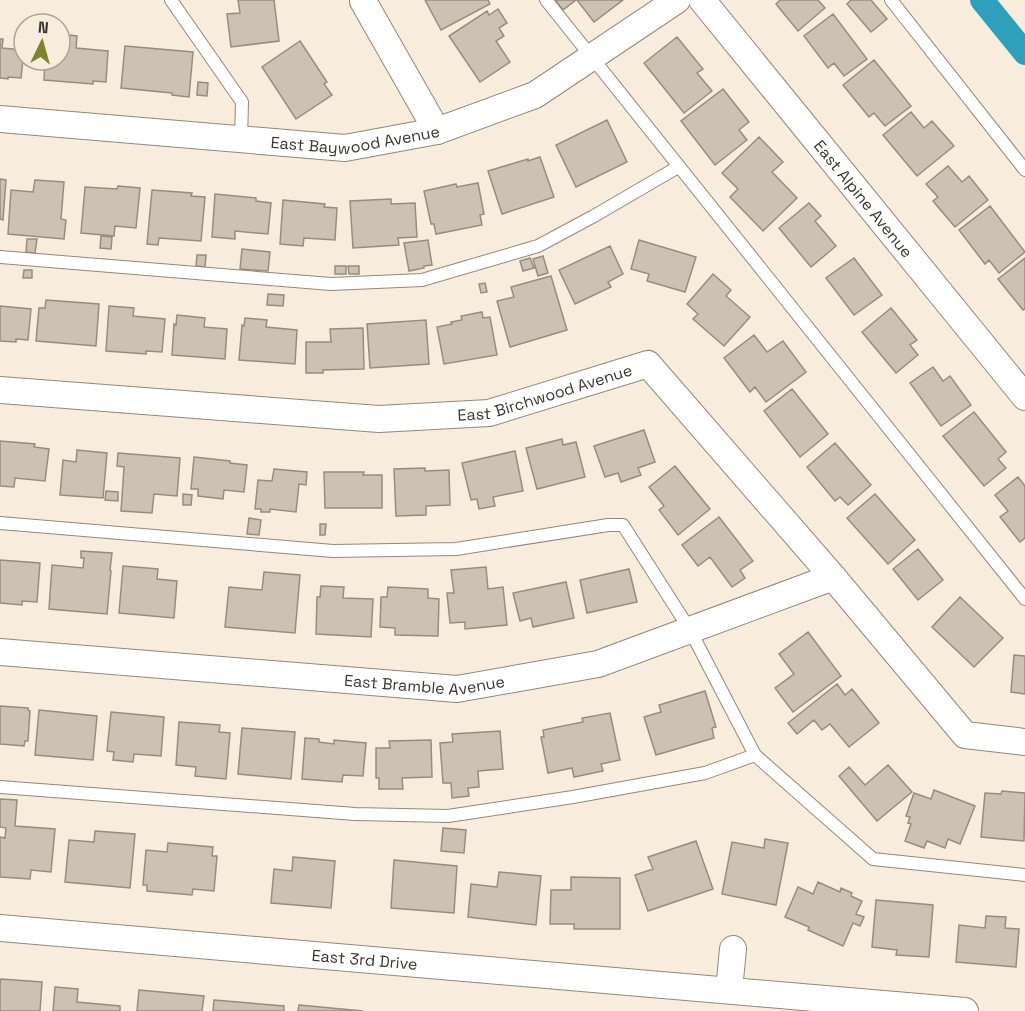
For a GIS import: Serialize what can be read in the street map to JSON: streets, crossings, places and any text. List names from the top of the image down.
{
  "streets": {
    "street": [
      "East Baywood Avenue",
      "East Alpine Avenue",
      "East Birchwood Avenue",
      "East Bramble Avenue",
      "East 3rd Drive"
    ]
  },
  "crossings": [
    ["East Birchwood Avenue", "East Bramble Avenue"]
  ],
  "north": "top"
}
